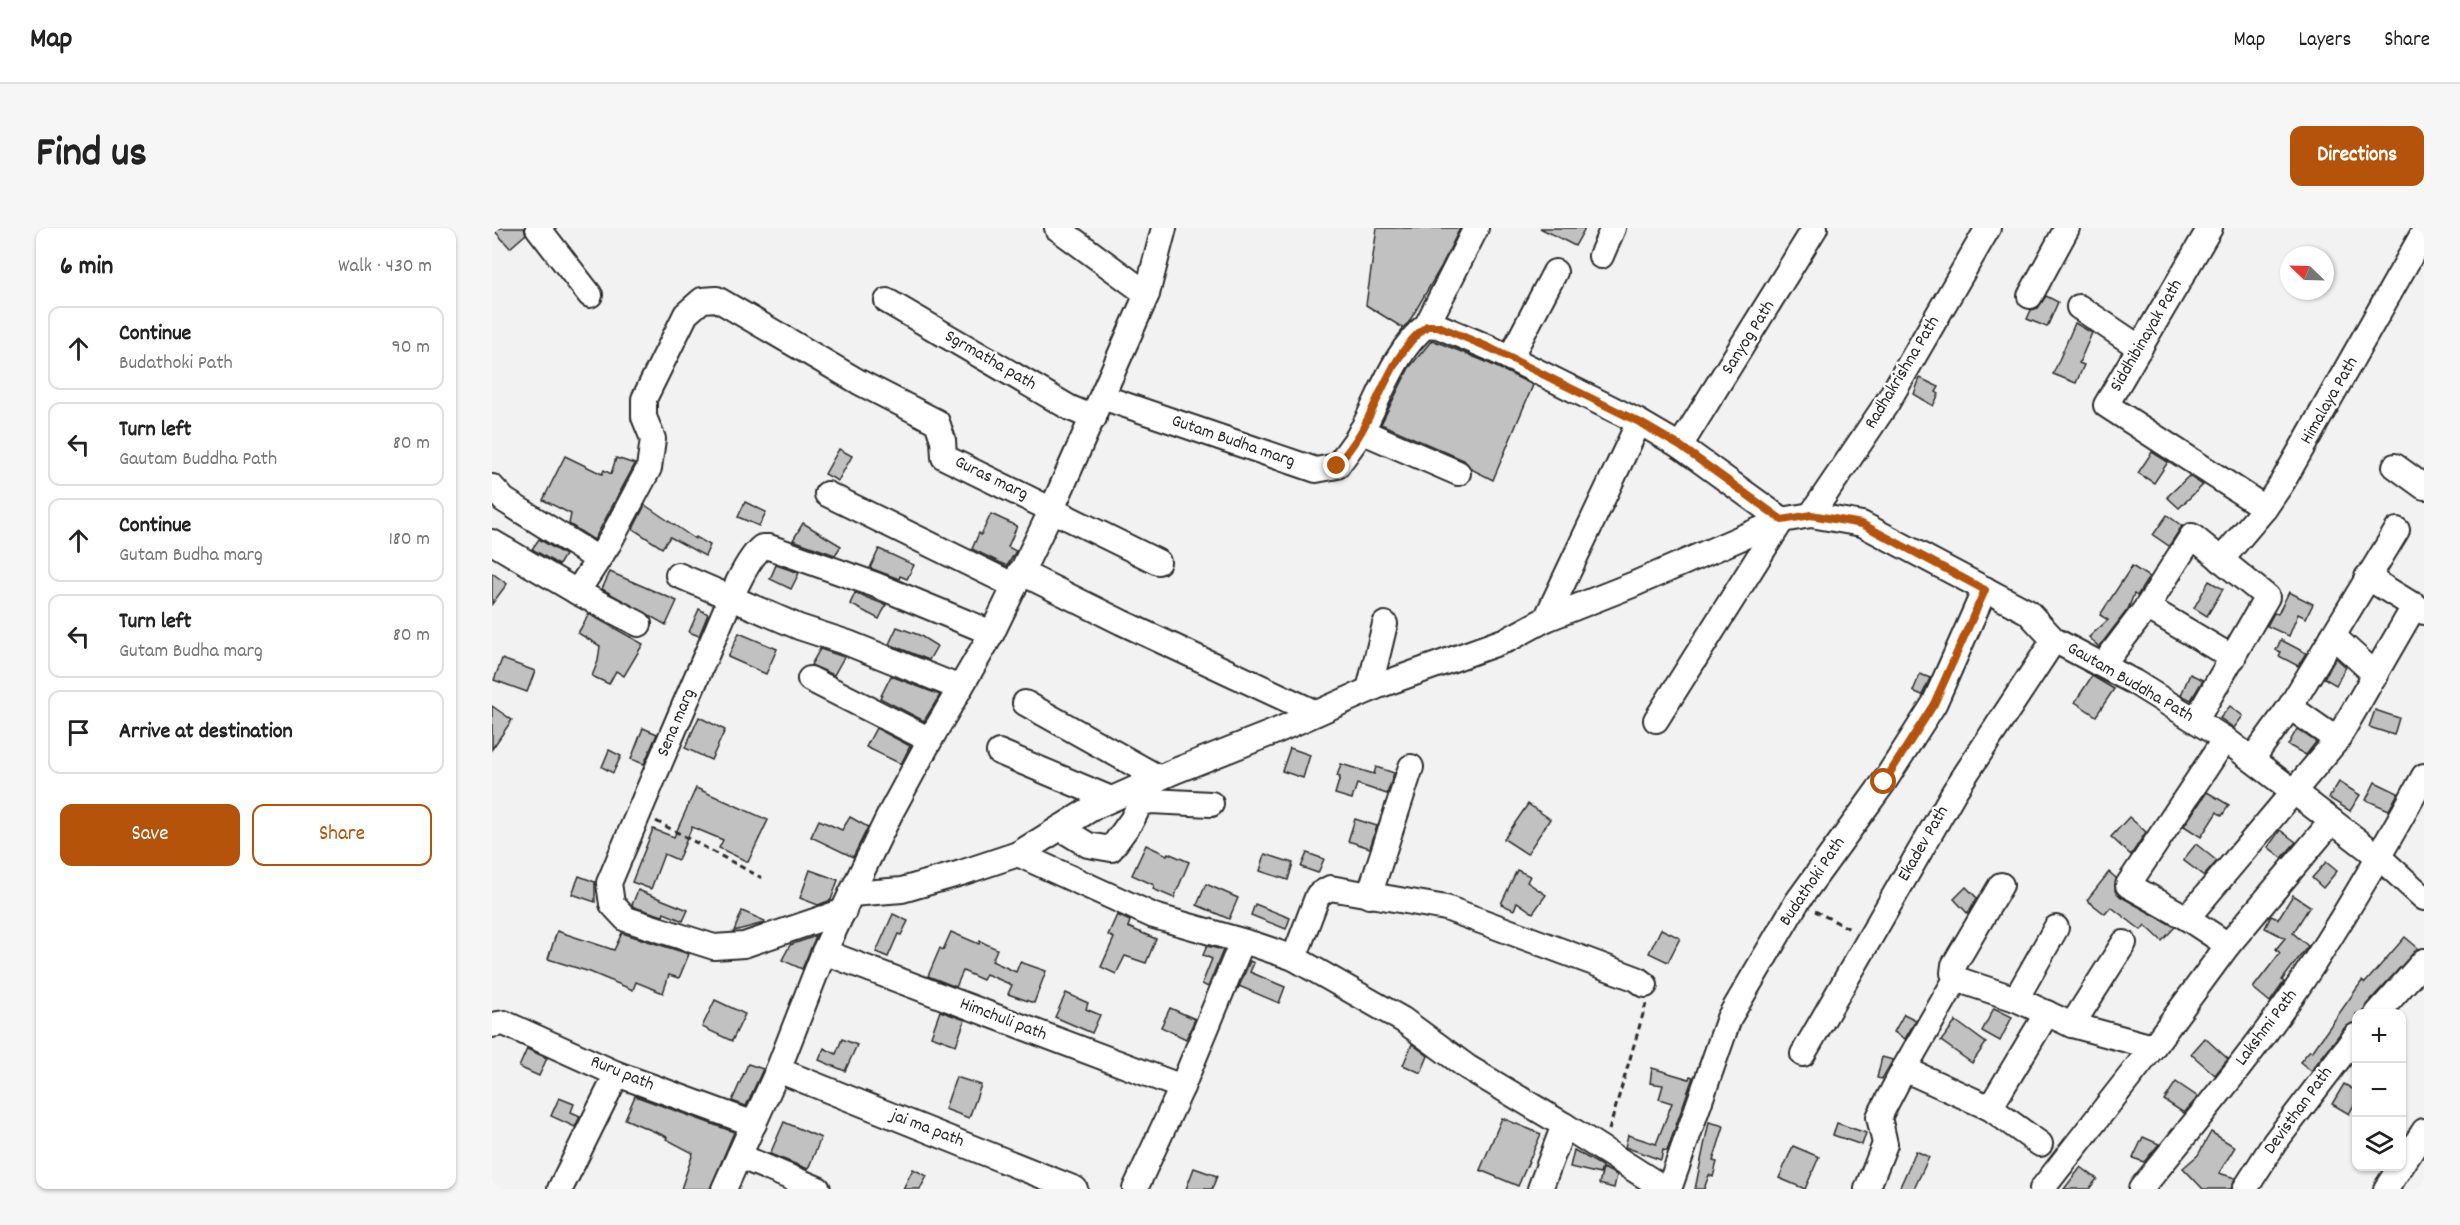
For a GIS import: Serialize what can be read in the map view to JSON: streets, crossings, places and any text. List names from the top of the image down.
{
  "streets": {
    "street": [
      "Siddhibinayak Path",
      "Sanyog Path",
      "Sgrmatha path",
      "Radhakrishna Path",
      "Himalaya Path",
      "Gutam Budha marg",
      "Guras marg",
      "Gautam Buddha Path",
      "Sena marg",
      "Ekadev Path",
      "Budathoki Path",
      "Himchuli path",
      "Lakshmi Path",
      "Ruru path",
      "Devisthan Path",
      "jai ma path"
    ]
  },
  "crossings": [
    ["Siddhibinayak Path", "Himalaya Path"],
    ["Sgrmatha path", "Gutam Budha marg"],
    ["Radhakrishna Path", "Gautam Buddha Path"],
    ["Gautam Buddha Path", "Ekadev Path"],
    ["Gautam Buddha Path", "Budathoki Path"],
    ["Gautam Buddha Path", "Lakshmi Path"]
  ],
  "north": "top left",
  "page": {
    "header": "Map",
    "nav": ["Map", "Layers", "Share"],
    "title": "Find us",
    "buttons": [
      "Directions",
      ["Save", "Share"]
    ],
    "heading": ["6 min", "Walk · 430 m"],
    "list": [
      ["Continue", "Budathoki Path", "90 m"],
      ["Turn left", "Gautam Buddha Path", "80 m"],
      ["Continue", "Gutam Budha marg", "180 m"],
      ["Turn left", "Gutam Budha marg", "80 m"],
      "Arrive at destination"
    ],
    "map_buttons": ["+", "−"]
  }
}
